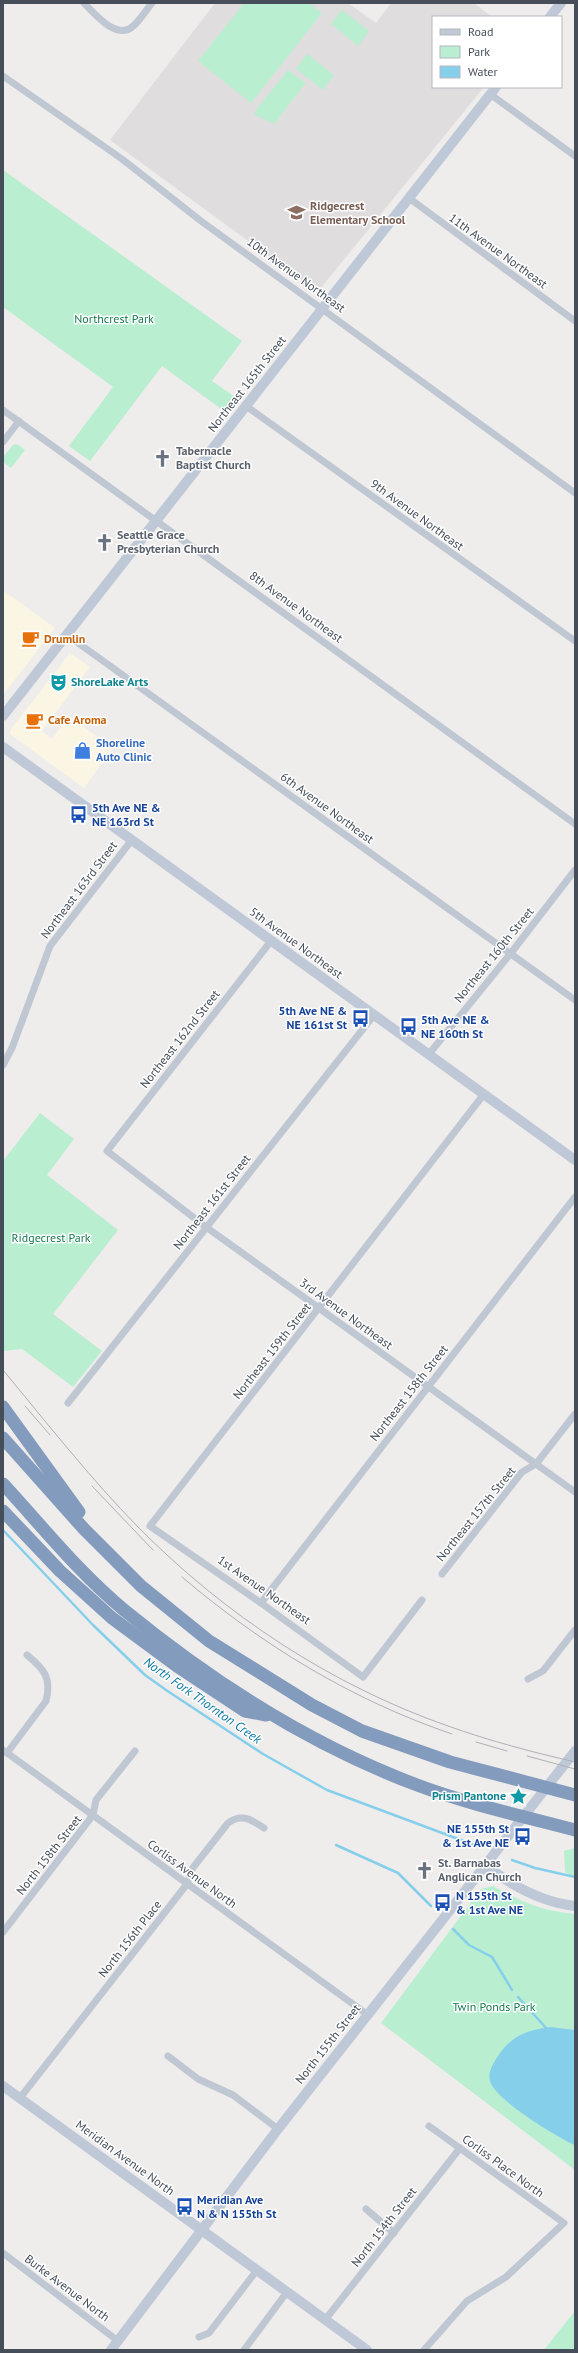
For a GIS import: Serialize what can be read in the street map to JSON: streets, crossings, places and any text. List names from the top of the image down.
{
  "streets": {
    "street": [
      "11th Avenue Northeast",
      "10th Avenue Northeast",
      "Northeast 165th Street",
      "9th Avenue Northeast",
      "8th Avenue Northeast",
      "6th Avenue Northeast",
      "Northeast 163rd Street",
      "5th Avenue Northeast",
      "Northeast 160th Street",
      "Northeast 162nd Street",
      "Northeast 161st Street",
      "3rd Avenue Northeast",
      "Northeast 159th Street",
      "Northeast 158th Street",
      "Northeast 157th Street",
      "1st Avenue Northeast",
      "North 158th Street",
      "Corliss Avenue North",
      "North 156th Place",
      "North 155th Street",
      "Meridian Avenue North",
      "Corliss Place North",
      "North 154th Street",
      "Burke Avenue North"
    ]
  },
  "crossings": [
    ["11th Avenue Northeast", "Northeast 165th Street"],
    ["10th Avenue Northeast", "Northeast 165th Street"],
    ["Northeast 165th Street", "9th Avenue Northeast"],
    ["Northeast 165th Street", "8th Avenue Northeast"],
    ["Northeast 165th Street", "6th Avenue Northeast"],
    ["6th Avenue Northeast", "Northeast 160th Street"],
    ["Northeast 163rd Street", "5th Avenue Northeast"],
    ["5th Avenue Northeast", "Northeast 160th Street"],
    ["5th Avenue Northeast", "Northeast 162nd Street"],
    ["5th Avenue Northeast", "Northeast 161st Street"],
    ["5th Avenue Northeast", "Northeast 159th Street"],
    ["Northeast 162nd Street", "3rd Avenue Northeast"],
    ["Northeast 161st Street", "3rd Avenue Northeast"],
    ["3rd Avenue Northeast", "Northeast 159th Street"],
    ["3rd Avenue Northeast", "Northeast 158th Street"],
    ["3rd Avenue Northeast", "Northeast 157th Street"],
    ["Northeast 159th Street", "1st Avenue Northeast"],
    ["Northeast 158th Street", "1st Avenue Northeast"],
    ["North 158th Street", "Corliss Avenue North"],
    ["Corliss Avenue North", "North 156th Place"],
    ["Corliss Avenue North", "North 155th Street"],
    ["North 156th Place", "Meridian Avenue North"],
    ["North 155th Street", "Meridian Avenue North"],
    ["North 155th Street", "Burke Avenue North"],
    ["Meridian Avenue North", "North 154th Street"],
    ["Corliss Place North", "North 154th Street"]
  ],
  "water": ["North Fork Thornton Creek"],
  "parks": ["Northcrest Park", "Ridgecrest Park", "Twin Ponds Park"],
  "places": {
    "school or university": ["Ridgecrest Elementary School"],
    "church": ["Tabernacle Baptist Church", "Seattle Grace Presbyterian Church", "St. Barnabas Anglican Church"],
    "cafe": ["Drumlin", "Cafe Aroma"],
    "theatre": ["ShoreLake Arts"],
    "shop": ["Shoreline Auto Clinic"],
    "bus stop": [
      "5th Ave NE & NE 163rd St",
      "5th Ave NE & NE 161st St",
      "5th Ave NE & NE 160th St",
      "NE 155th St & 1st Ave NE",
      "N 155th St & 1st Ave NE",
      "Meridian Ave N & N 155th St"
    ],
    "place": ["Prism Pantone"]
  },
  "legend": ["Road", "Park", "Water"]
}
